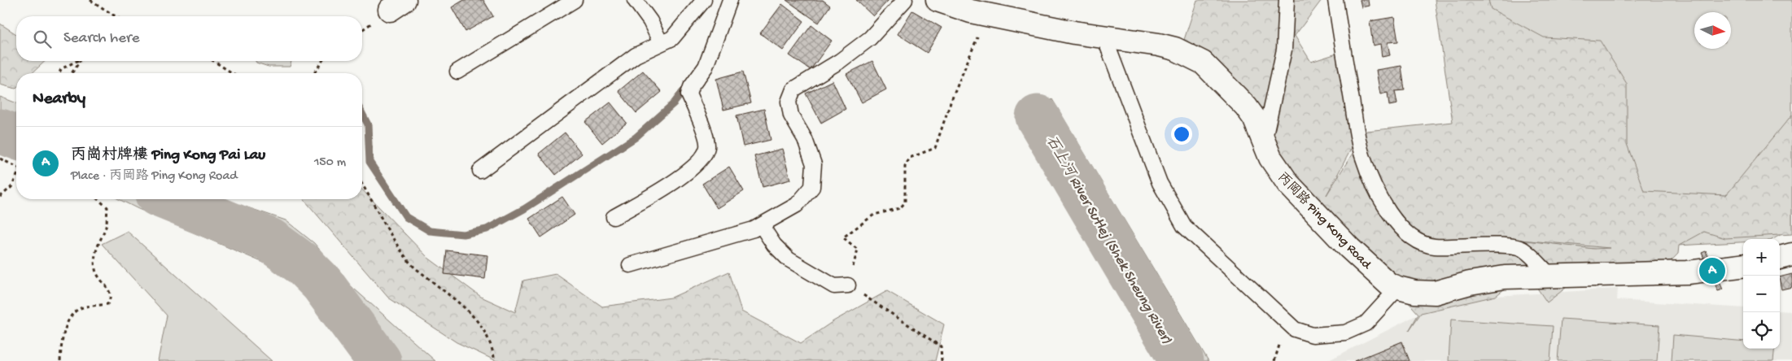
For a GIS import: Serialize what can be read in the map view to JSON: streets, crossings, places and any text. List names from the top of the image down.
{
  "streets": {
    "street": ["丙岡路 Ping Kong Road"]
  },
  "water": ["石上河 River Sutlej (Shek Sheung River)"],
  "north": "right",
  "page": {
    "search": "Search here",
    "heading": "Nearby",
    "list": [
      {
        "mark": "A",
        "name": "丙崗村牌樓 Ping Kong Pai Lau",
        "note": "Place · 丙岡路 Ping Kong Road",
        "value": "150 m"
      }
    ],
    "map_buttons": ["+", "−"],
    "pins": "A"
  }
}
